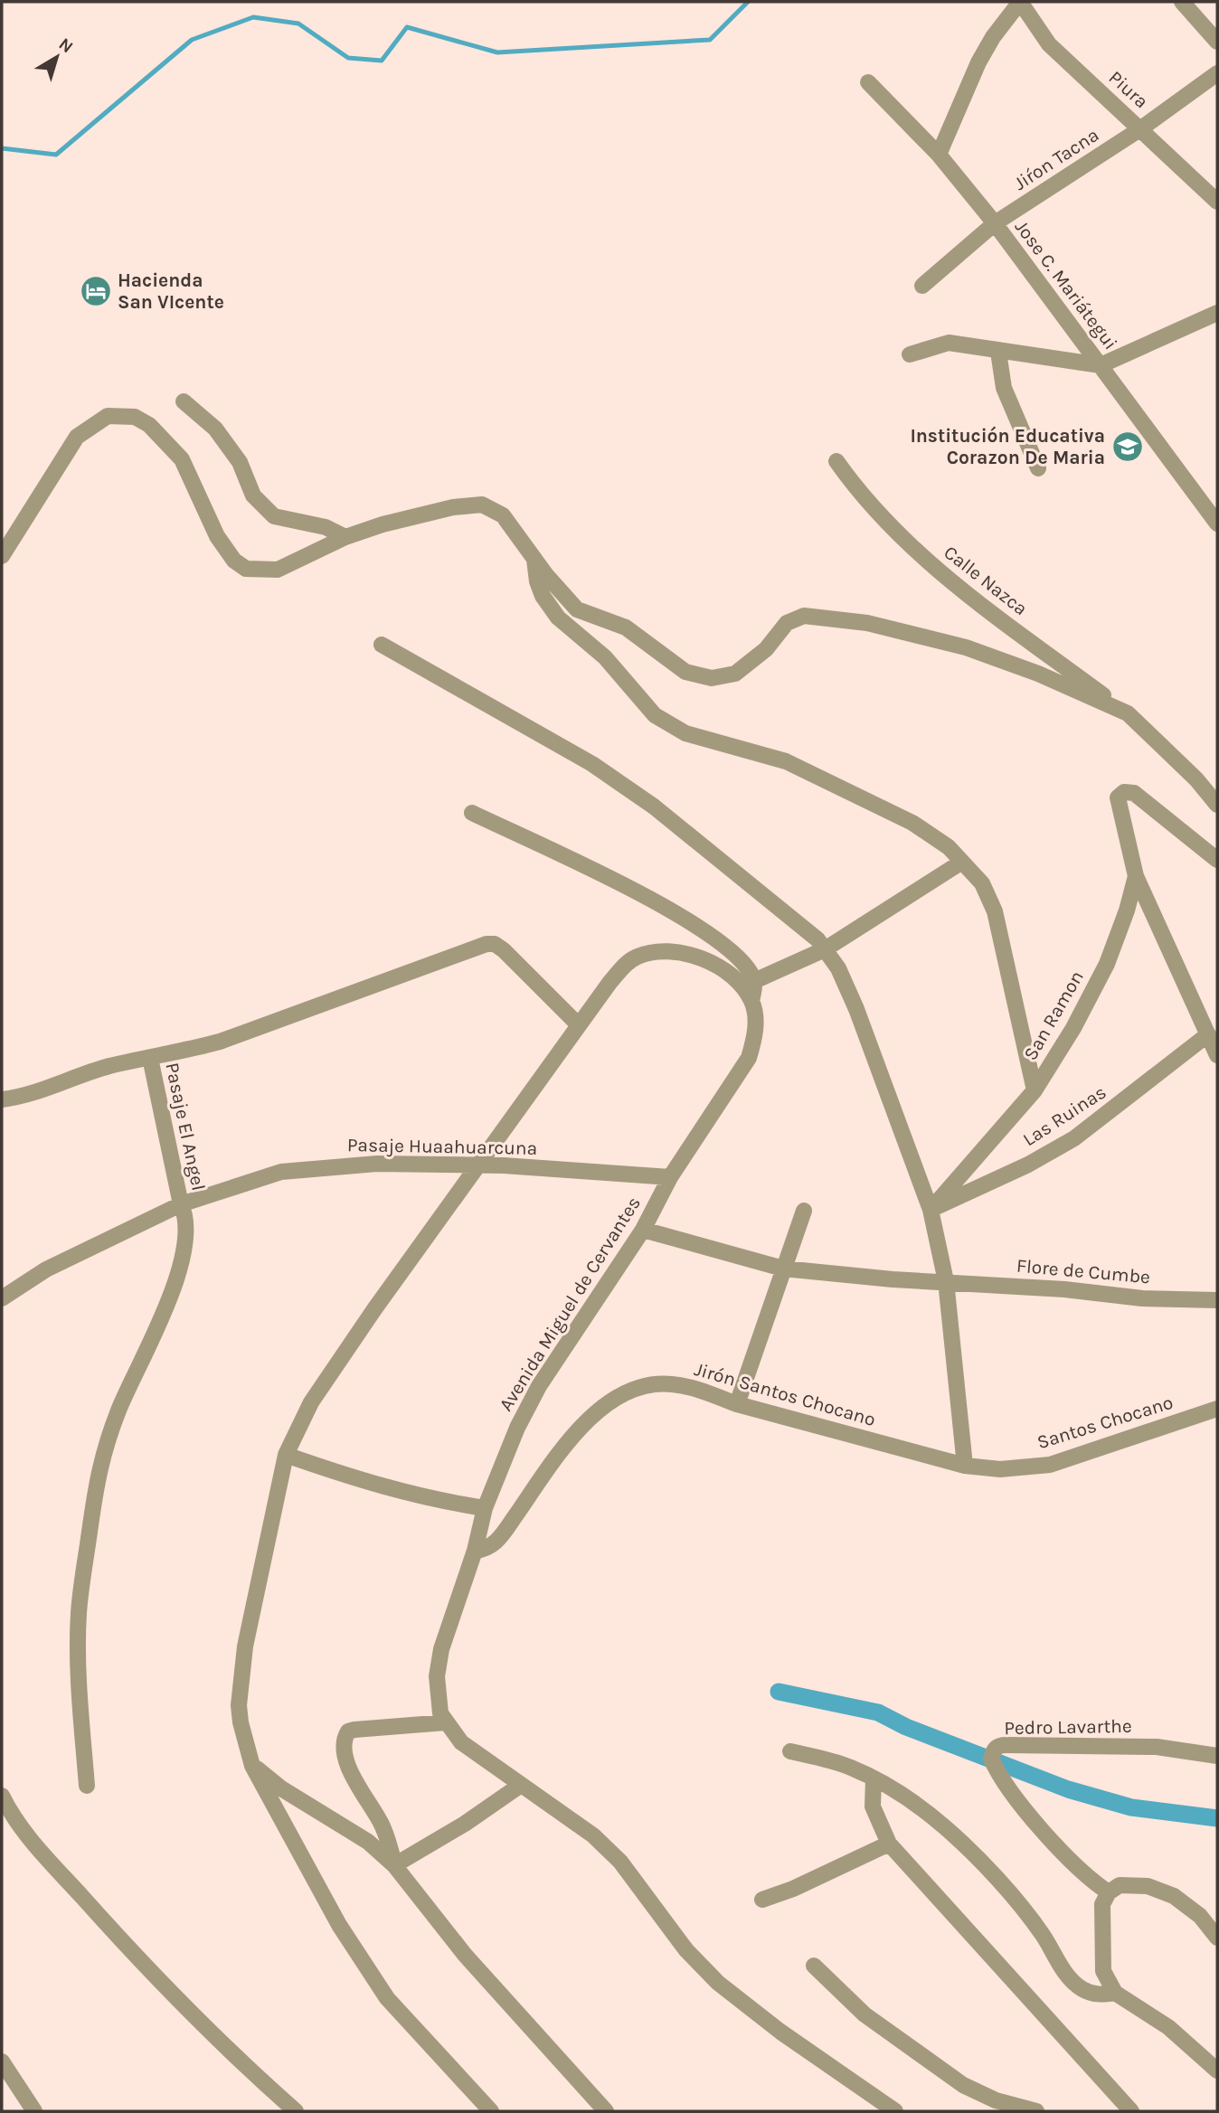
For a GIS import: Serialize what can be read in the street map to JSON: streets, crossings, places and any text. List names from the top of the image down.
{
  "streets": {
    "street": [
      "Piura",
      "Jiŕon Tacna",
      "Jose C. Mariátegui",
      "Calle Nazca",
      "San Ramon",
      "Las Ruinas",
      "Pasaje El Angel",
      "Pasaje Huaahuarcuna",
      "Flore de Cumbe",
      "Avenida Miguel de Cervantes",
      "Jirón Santos Chocano",
      "Santos Chocano",
      "Pedro Lavarthe"
    ]
  },
  "crossings": [
    ["Piura", "Jiŕon Tacna"],
    ["Jiŕon Tacna", "Jose C. Mariátegui"],
    ["San Ramon", "Las Ruinas"],
    ["Pasaje El Angel", "Pasaje Huaahuarcuna"],
    ["Pasaje Huaahuarcuna", "Avenida Miguel de Cervantes"],
    ["Flore de Cumbe", "Avenida Miguel de Cervantes"],
    ["Avenida Miguel de Cervantes", "Jirón Santos Chocano"],
    ["Jirón Santos Chocano", "Santos Chocano"]
  ],
  "places": {
    "hotel": ["Hacienda San VIcente"],
    "school or university": ["Institución Educativa Corazon De Maria"]
  },
  "north": "top right"
}
